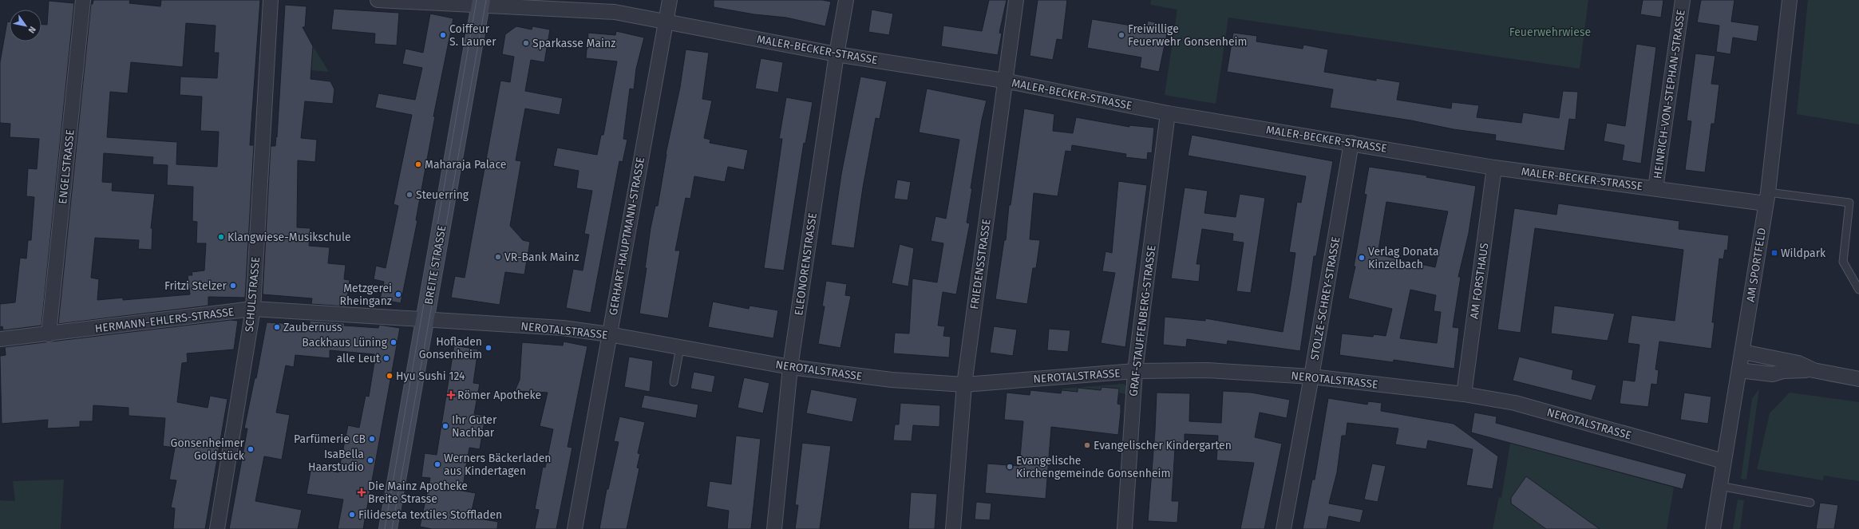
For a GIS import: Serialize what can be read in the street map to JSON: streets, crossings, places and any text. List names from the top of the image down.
{
  "streets": {
    "main road": ["BREITE STRASSE"],
    "street": [
      "MALER-BECKER-STRASSE",
      "HEINRICH-VON-STEPHAN-STRASSE",
      "ENGELSTRASSE",
      "GERHART-HAUPTMANN-STRASSE",
      "ELEONORENSTRASSE",
      "FRIEDENSSTRASSE",
      "AM SPORTFELD",
      "AM FORSTHAUS",
      "SCHULSTRASSE",
      "STOLZE-SCHREY-STRASSE",
      "HERMANN-EHLERS-STRASSE",
      "GRAF-STAUFFENBERG-STRASSE",
      "NEROTALSTRASSE"
    ]
  },
  "crossings": [
    ["MALER-BECKER-STRASSE", "HEINRICH-VON-STEPHAN-STRASSE"],
    ["MALER-BECKER-STRASSE", "GERHART-HAUPTMANN-STRASSE"],
    ["MALER-BECKER-STRASSE", "ELEONORENSTRASSE"],
    ["MALER-BECKER-STRASSE", "FRIEDENSSTRASSE"],
    ["MALER-BECKER-STRASSE", "BREITE STRASSE"],
    ["MALER-BECKER-STRASSE", "AM SPORTFELD"],
    ["MALER-BECKER-STRASSE", "AM FORSTHAUS"],
    ["MALER-BECKER-STRASSE", "STOLZE-SCHREY-STRASSE"],
    ["MALER-BECKER-STRASSE", "GRAF-STAUFFENBERG-STRASSE"],
    ["ENGELSTRASSE", "HERMANN-EHLERS-STRASSE"],
    ["GERHART-HAUPTMANN-STRASSE", "NEROTALSTRASSE"],
    ["ELEONORENSTRASSE", "NEROTALSTRASSE"],
    ["FRIEDENSSTRASSE", "NEROTALSTRASSE"],
    ["BREITE STRASSE", "HERMANN-EHLERS-STRASSE"],
    ["BREITE STRASSE", "NEROTALSTRASSE"],
    ["AM SPORTFELD", "NEROTALSTRASSE"],
    ["AM FORSTHAUS", "NEROTALSTRASSE"],
    ["SCHULSTRASSE", "HERMANN-EHLERS-STRASSE"],
    ["STOLZE-SCHREY-STRASSE", "NEROTALSTRASSE"],
    ["HERMANN-EHLERS-STRASSE", "NEROTALSTRASSE"],
    ["GRAF-STAUFFENBERG-STRASSE", "NEROTALSTRASSE"]
  ],
  "parks": ["Feuerwehrwiese"],
  "places": {
    "other": [
      "Coiffeur S. Launer",
      "Freiwillige Feuerwehr Gonsenheim",
      "Sparkasse Mainz",
      "Maharaja Palace",
      "Steuerring",
      "Klangwiese-Musikschule",
      "VR-Bank Mainz",
      "Verlag Donata Kinzelbach",
      "Fritzi Stelzer",
      "Metzgerei Rheinganz",
      "Zaubernuss",
      "Backhaus Lüning",
      "Hofladen Gonsenheim",
      "alle Leut",
      "Hyu Sushi 124",
      "Ihr Guter Nachbar",
      "Parfümerie CB",
      "Evangelischer Kindergarten",
      "Gonsenheimer Goldstück",
      "IsaBella Haarstudio",
      "Werners Bäckerladen aus Kindertagen",
      "Evangelische Kirchengemeinde Gonsenheim",
      "Filideseta textiles Stoffladen"
    ],
    "transit": ["Wildpark"],
    "health": ["Römer Apotheke", "Die Mainz Apotheke Breite Strasse"]
  },
  "north": "bottom right"
}
